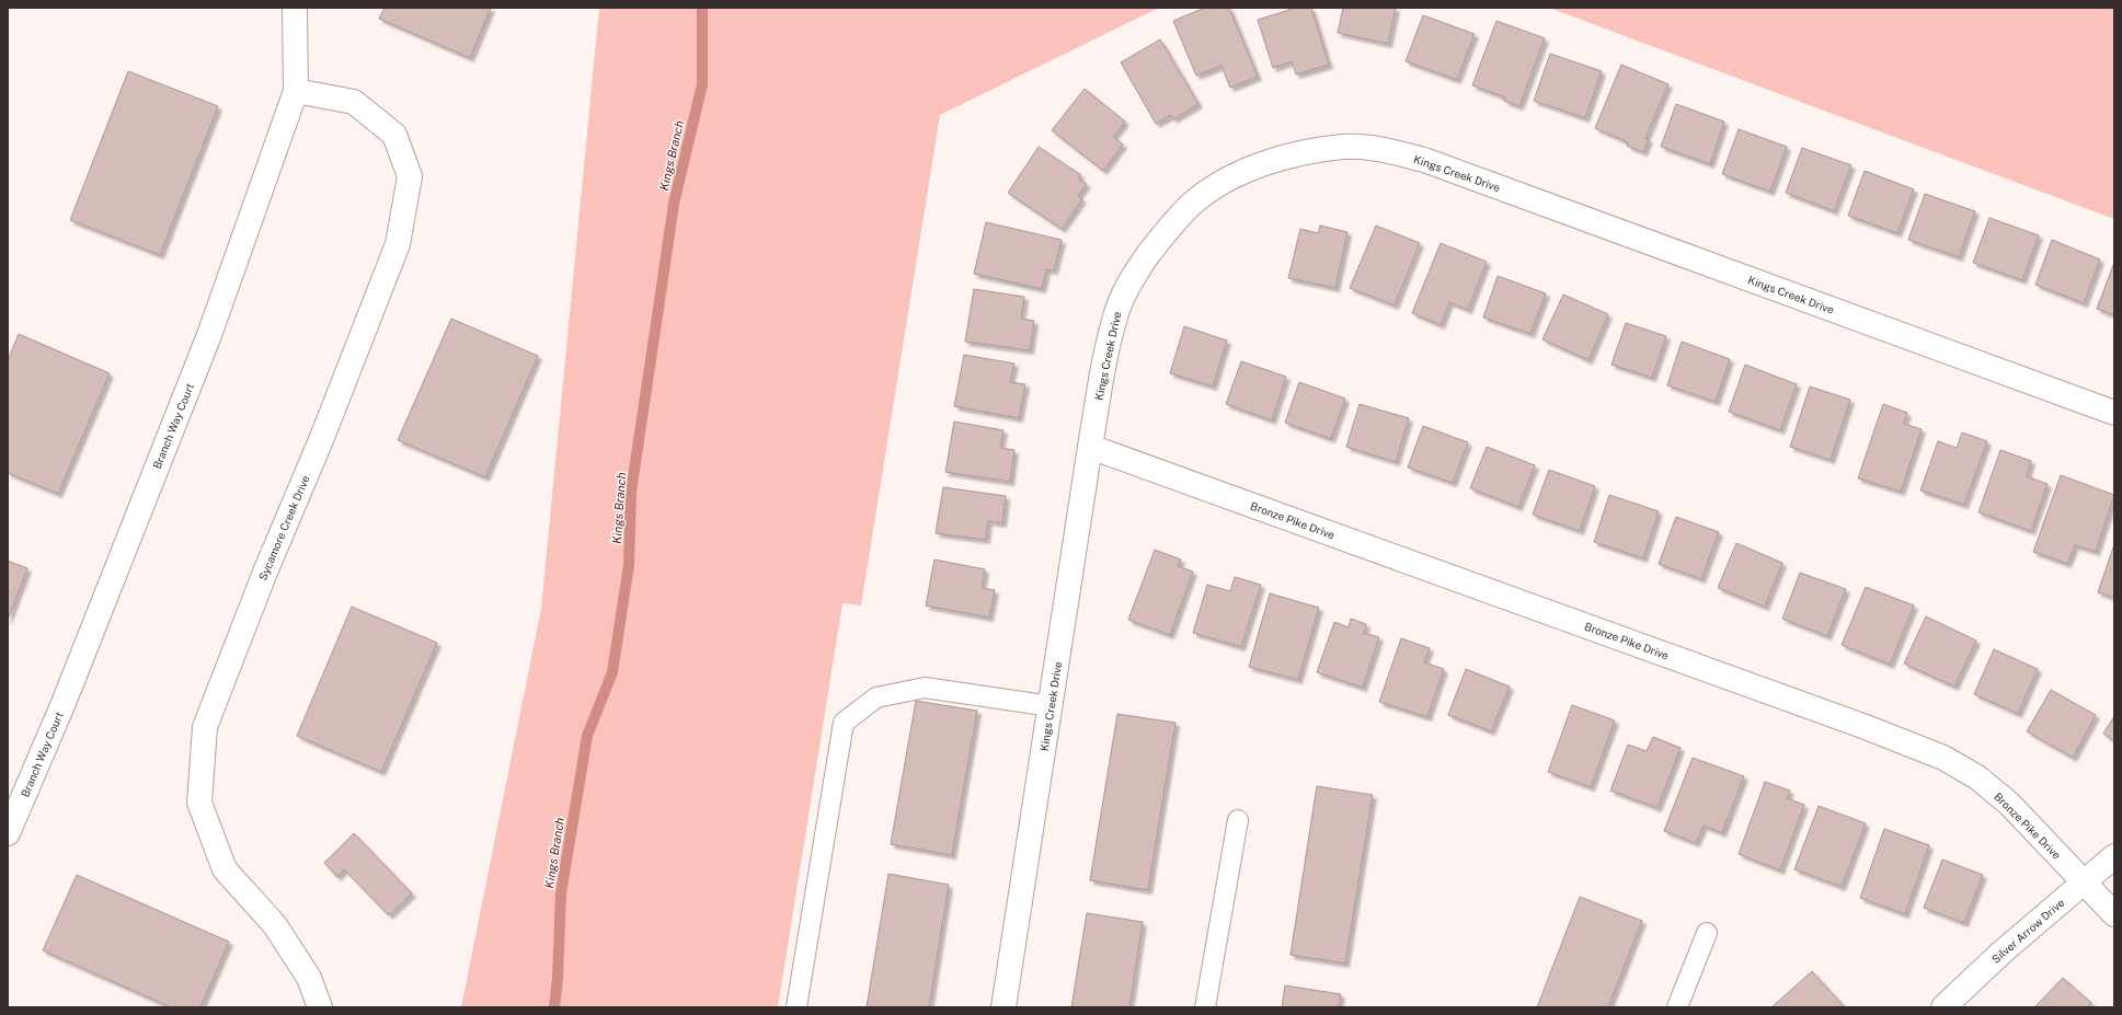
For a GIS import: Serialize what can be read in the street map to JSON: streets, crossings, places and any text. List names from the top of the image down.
{
  "streets": {
    "street": [
      "Kings Creek Drive",
      "Branch Way Court",
      "Bronze Pike Drive",
      "Sycamore Creek Drive",
      "Silver Arrow Drive"
    ]
  },
  "crossings": [
    ["Kings Creek Drive", "Bronze Pike Drive"],
    ["Branch Way Court", "Sycamore Creek Drive"],
    ["Bronze Pike Drive", "Silver Arrow Drive"]
  ],
  "water": ["Kings Branch"]
}
